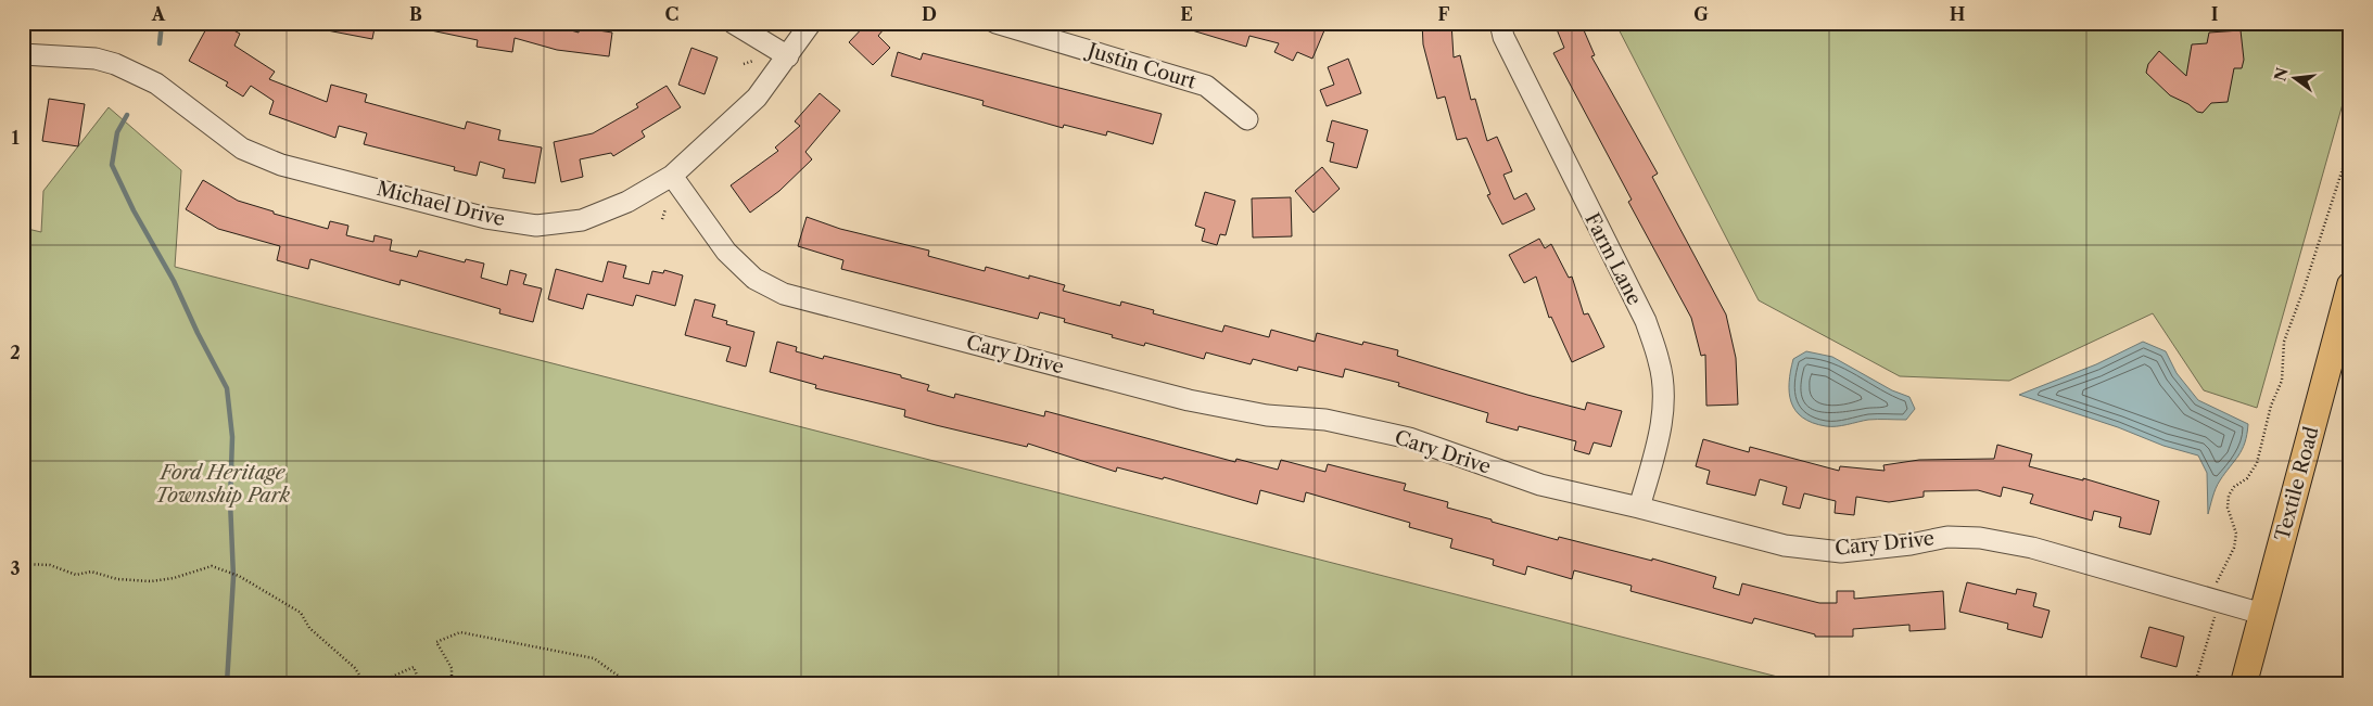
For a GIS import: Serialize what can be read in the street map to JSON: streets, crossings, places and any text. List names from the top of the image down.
{
  "streets": {
    "main road": ["Textile Road"],
    "street": [
      "Justin Court",
      "Michael Drive",
      "Farm Lane",
      "Cary Drive"
    ]
  },
  "crossings": [
    ["Michael Drive", "Cary Drive"],
    ["Farm Lane", "Cary Drive"],
    ["Cary Drive", "Textile Road"]
  ],
  "parks": ["Ford Heritage Township Park"],
  "north": "left",
  "grid": {
    "columns": [
      "A",
      "B",
      "C",
      "D",
      "E",
      "F",
      "G",
      "H",
      "I"
    ],
    "rows": ["1", "2", "3"]
  }
}
